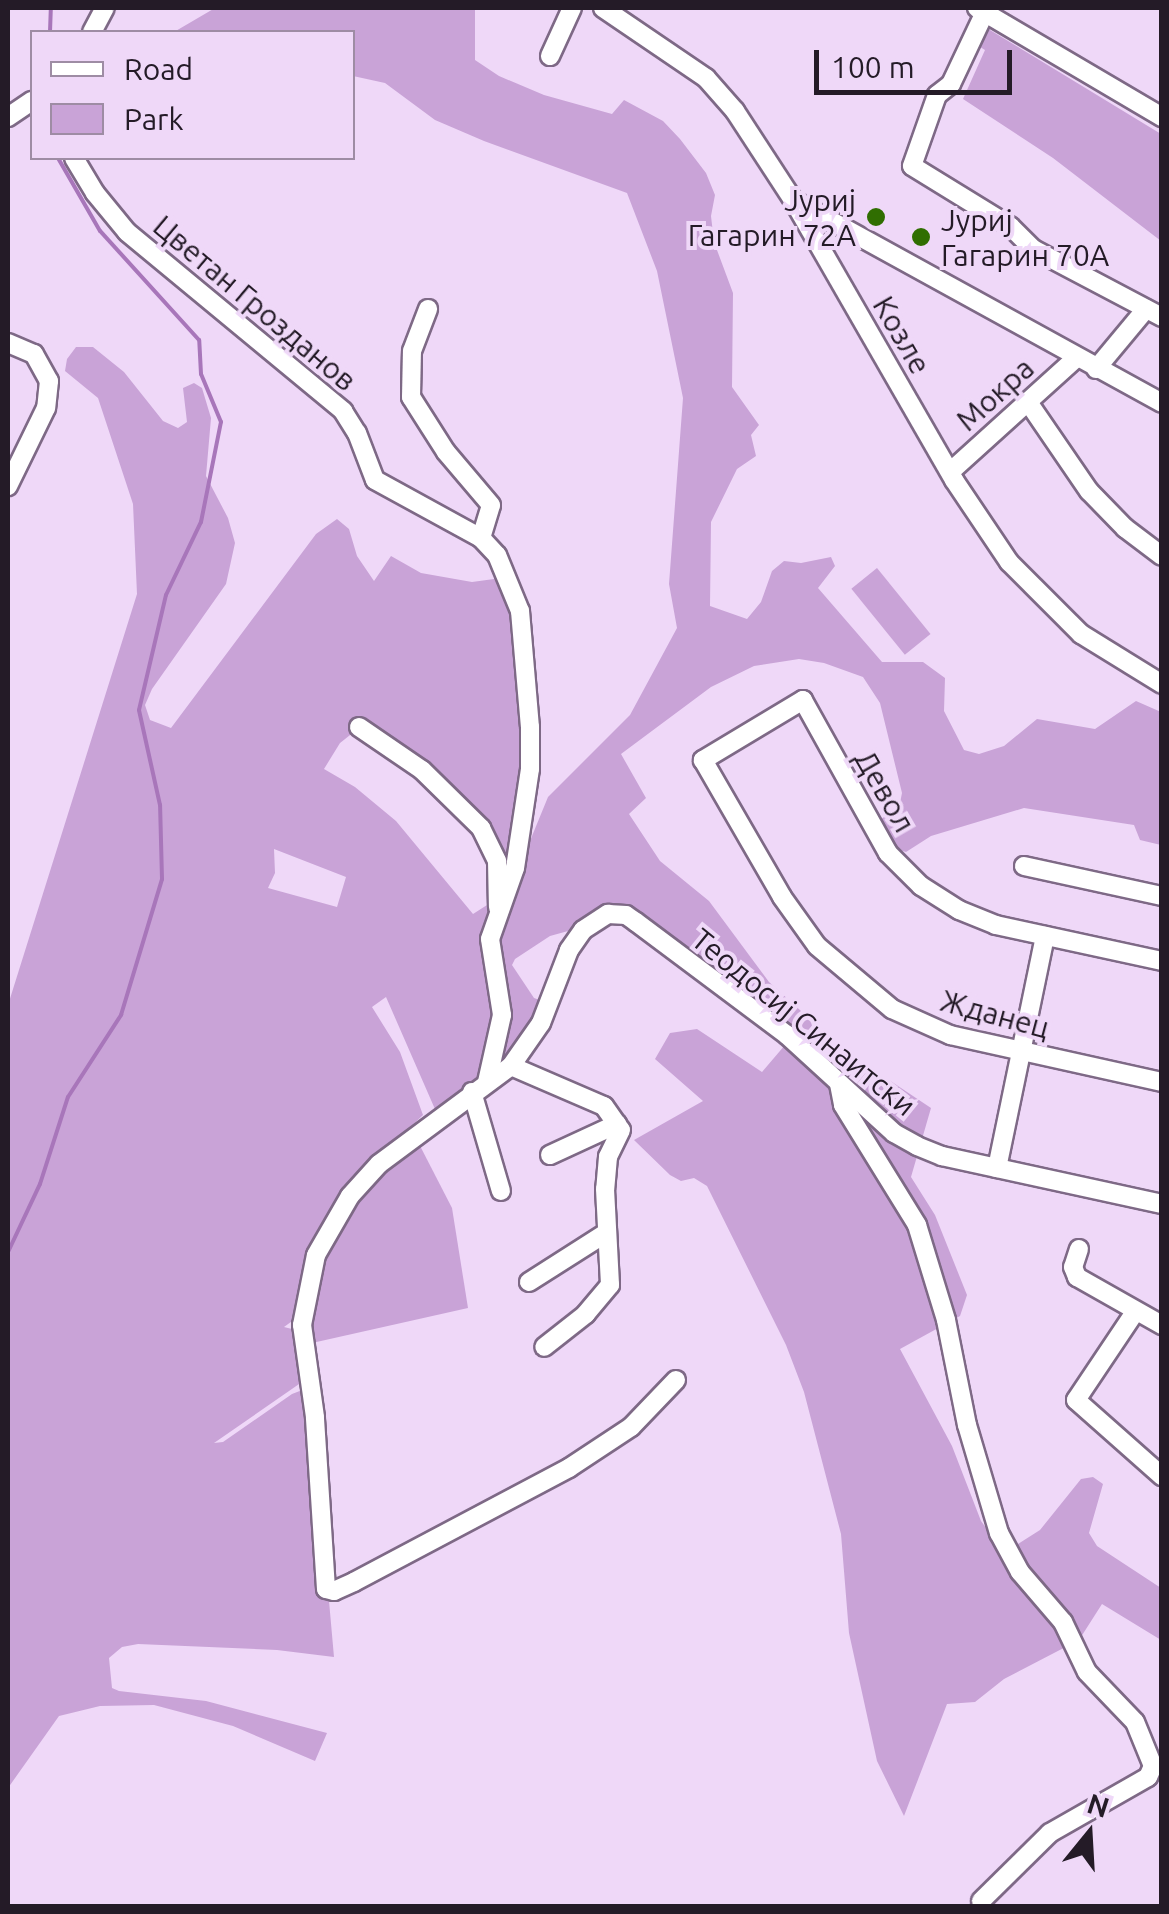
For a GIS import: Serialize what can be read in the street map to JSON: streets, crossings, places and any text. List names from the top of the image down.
{
  "streets": {
    "street": [
      "Цветан Грозданов",
      "Козле",
      "Мокра",
      "Девол",
      "Жданец",
      "Теодосиј Синаитски"
    ]
  },
  "crossings": [
    ["Козле", "Мокра"],
    ["Девол", "Жданец"]
  ],
  "places": ["Јуриј Гагарин 72А", "Јуриј Гагарин 70А"],
  "legend": ["Road", "Park"],
  "scale_bar": "100 m",
  "north": "top"
}
